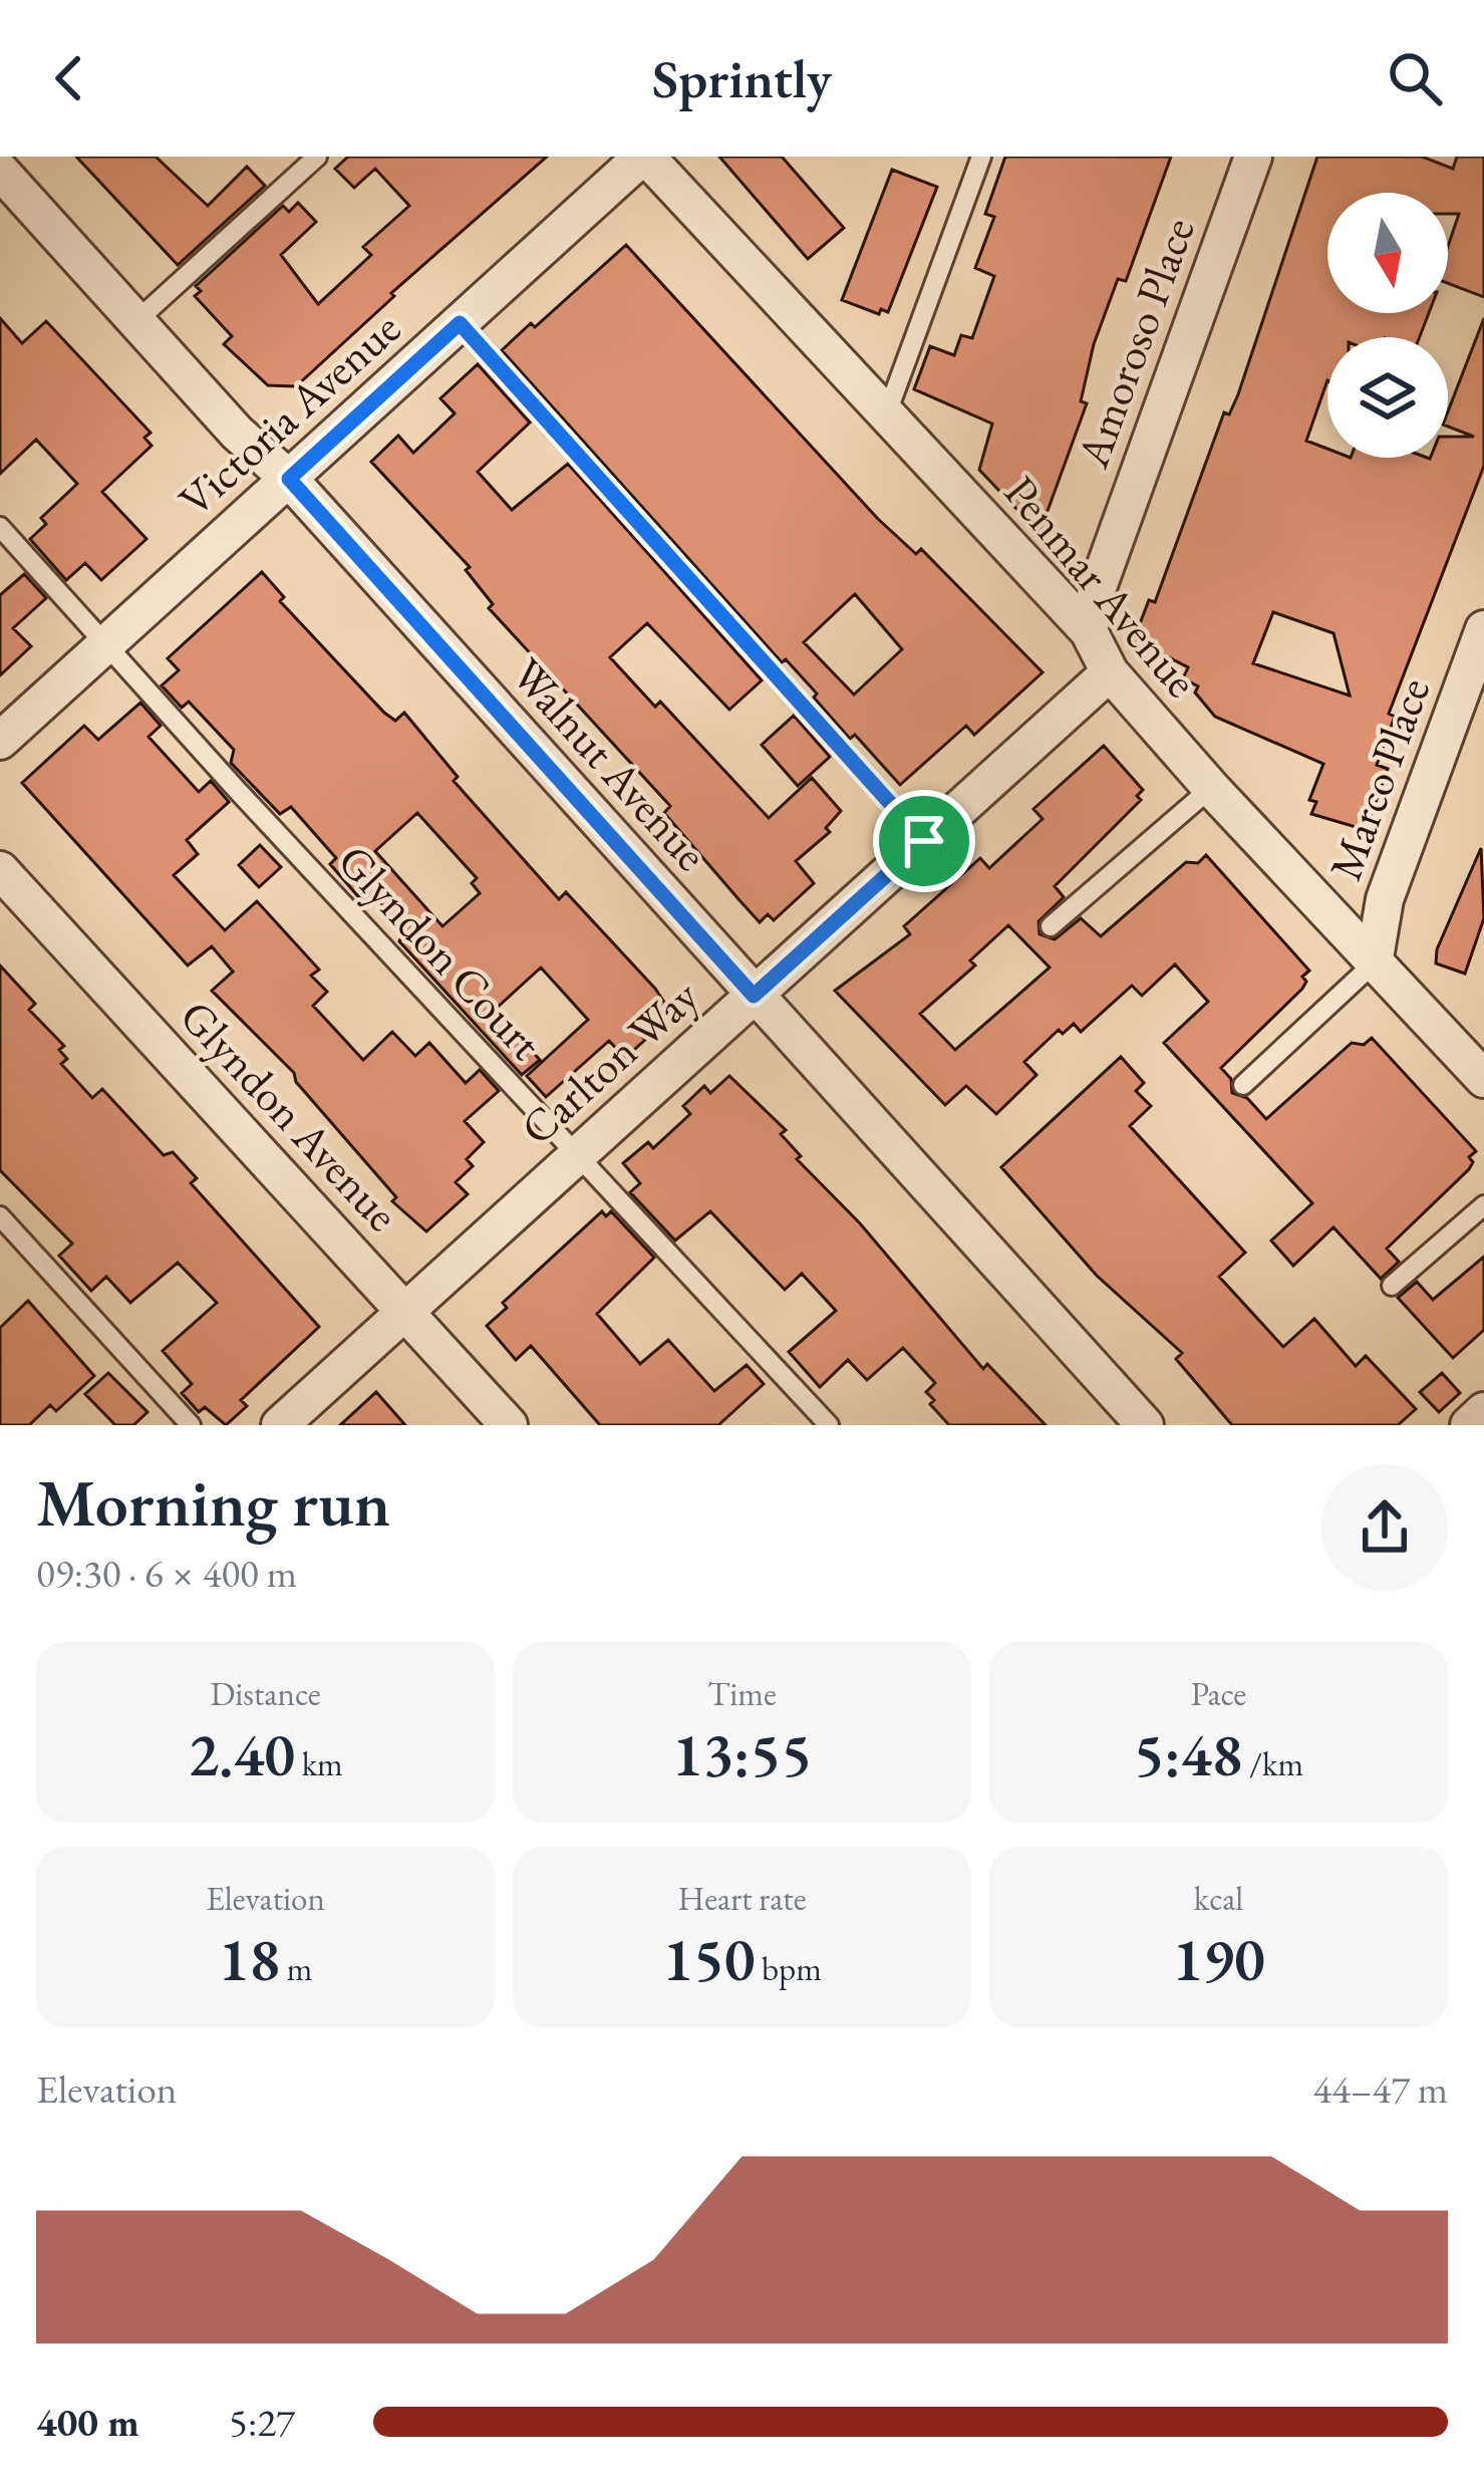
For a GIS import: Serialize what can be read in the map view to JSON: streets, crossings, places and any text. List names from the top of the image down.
{
  "streets": {
    "street": [
      "Amoroso Place",
      "Victoria Avenue",
      "Penmar Avenue",
      "Walnut Avenue",
      "Marco Place",
      "Carlton Way",
      "Glyndon Avenue"
    ],
    "lane": ["Glyndon Court"]
  },
  "crossings": [
    ["Amoroso Place", "Penmar Avenue"],
    ["Victoria Avenue", "Penmar Avenue"],
    ["Victoria Avenue", "Walnut Avenue"],
    ["Victoria Avenue", "Glyndon Court"],
    ["Penmar Avenue", "Marco Place"],
    ["Penmar Avenue", "Carlton Way"],
    ["Walnut Avenue", "Carlton Way"],
    ["Glyndon Court", "Carlton Way"],
    ["Carlton Way", "Glyndon Avenue"]
  ],
  "north": "bottom",
  "page": {
    "header": "Sprintly",
    "heading": ["Morning run", "09:30 · 6 × 400 m"],
    "stats": [
      ["Distance", "2.40 km"],
      ["Time", "13:55"],
      ["Pace", "5:48 /km"],
      ["Elevation", "18 m"],
      ["Heart rate", "150 bpm"],
      ["kcal", "190"]
    ],
    "chart": ["Elevation", "44–47 m"],
    "list": [
      {
        "name": "400 m",
        "note": "5:27"
      }
    ]
  }
}
